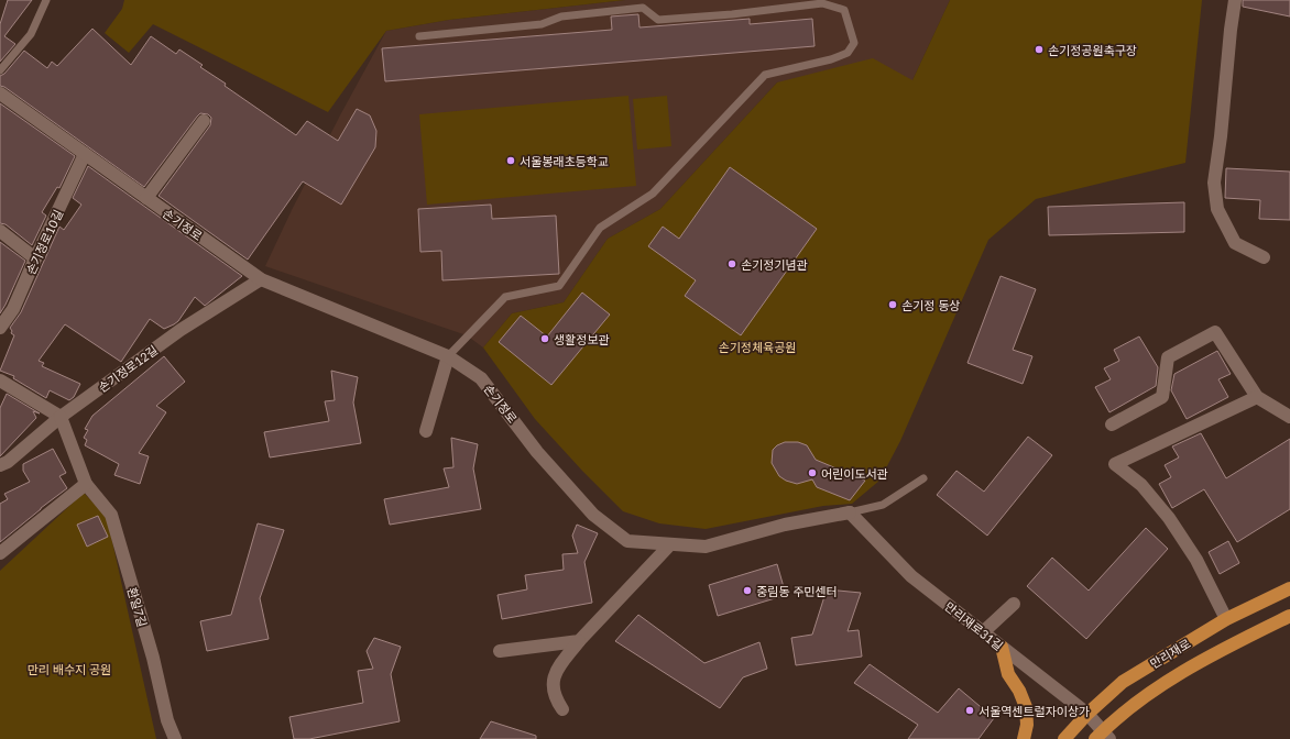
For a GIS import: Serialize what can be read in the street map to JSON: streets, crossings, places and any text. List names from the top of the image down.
{
  "streets": {
    "main road": ["만리재로"],
    "street": [
      "손기정로",
      "손기정로10길",
      "손기정로12길",
      "환일7길",
      "만리재로31길"
    ]
  },
  "crossings": [
    ["손기정로", "손기정로10길"],
    ["손기정로", "손기정로12길"],
    ["손기정로", "만리재로31길"],
    ["손기정로12길", "환일7길"],
    ["만리재로31길", "만리재로"]
  ],
  "parks": ["손기정체육공원", "만리 배수지 공원"],
  "places": [
    "손기정공원축구장",
    "서울봉래초등학교",
    "손기정기념관",
    "손기정 동상",
    "생활정보관",
    "어린이도서관",
    "중림동 주민센터",
    "서울역센트럴자이상가"
  ]
}
